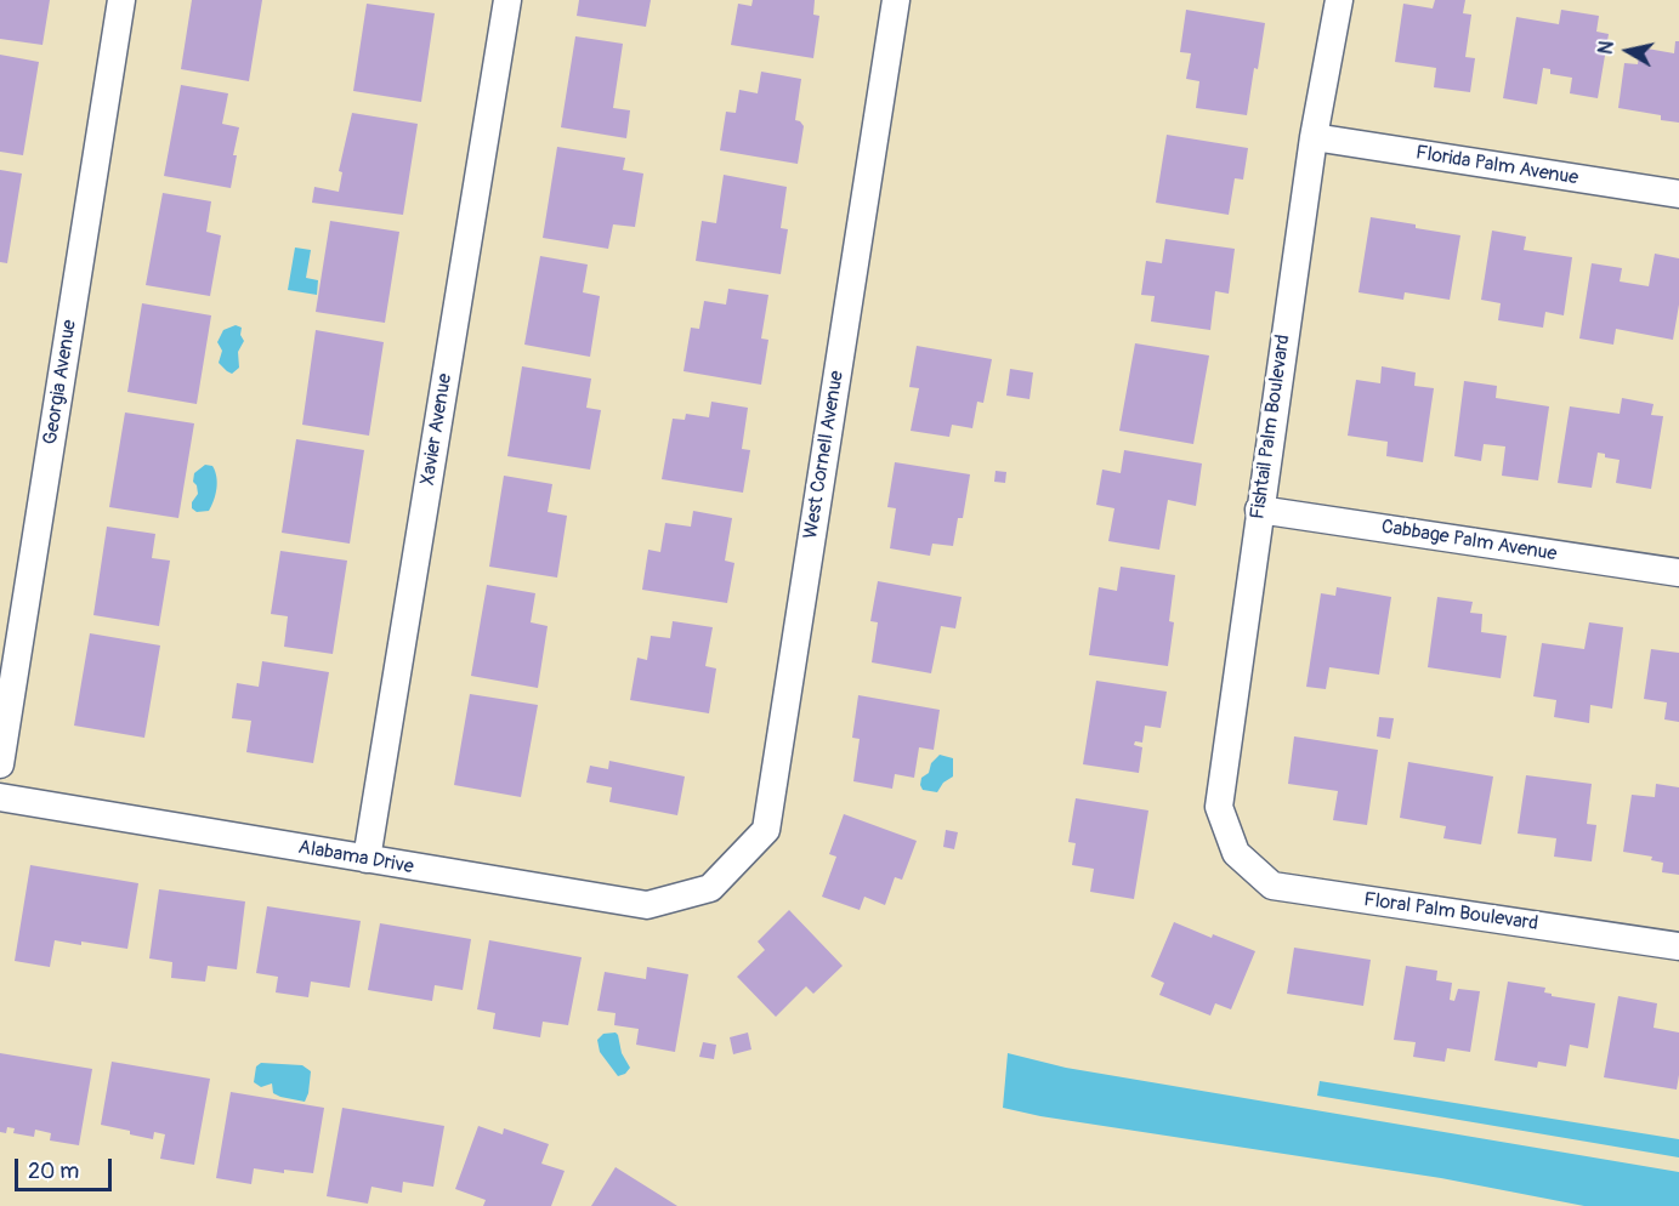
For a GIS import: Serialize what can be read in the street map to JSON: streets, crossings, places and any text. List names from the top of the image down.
{
  "streets": {
    "street": [
      "Florida Palm Avenue",
      "Georgia Avenue",
      "Fishtail Palm Boulevard",
      "Xavier Avenue",
      "West Cornell Avenue",
      "Cabbage Palm Avenue",
      "Alabama Drive",
      "Floral Palm Boulevard"
    ]
  },
  "crossings": [
    ["Florida Palm Avenue", "Fishtail Palm Boulevard"],
    ["Fishtail Palm Boulevard", "Cabbage Palm Avenue"],
    ["Fishtail Palm Boulevard", "Floral Palm Boulevard"],
    ["Xavier Avenue", "Alabama Drive"],
    ["West Cornell Avenue", "Alabama Drive"]
  ],
  "scale_bar": "20 m",
  "north": "left"
}
